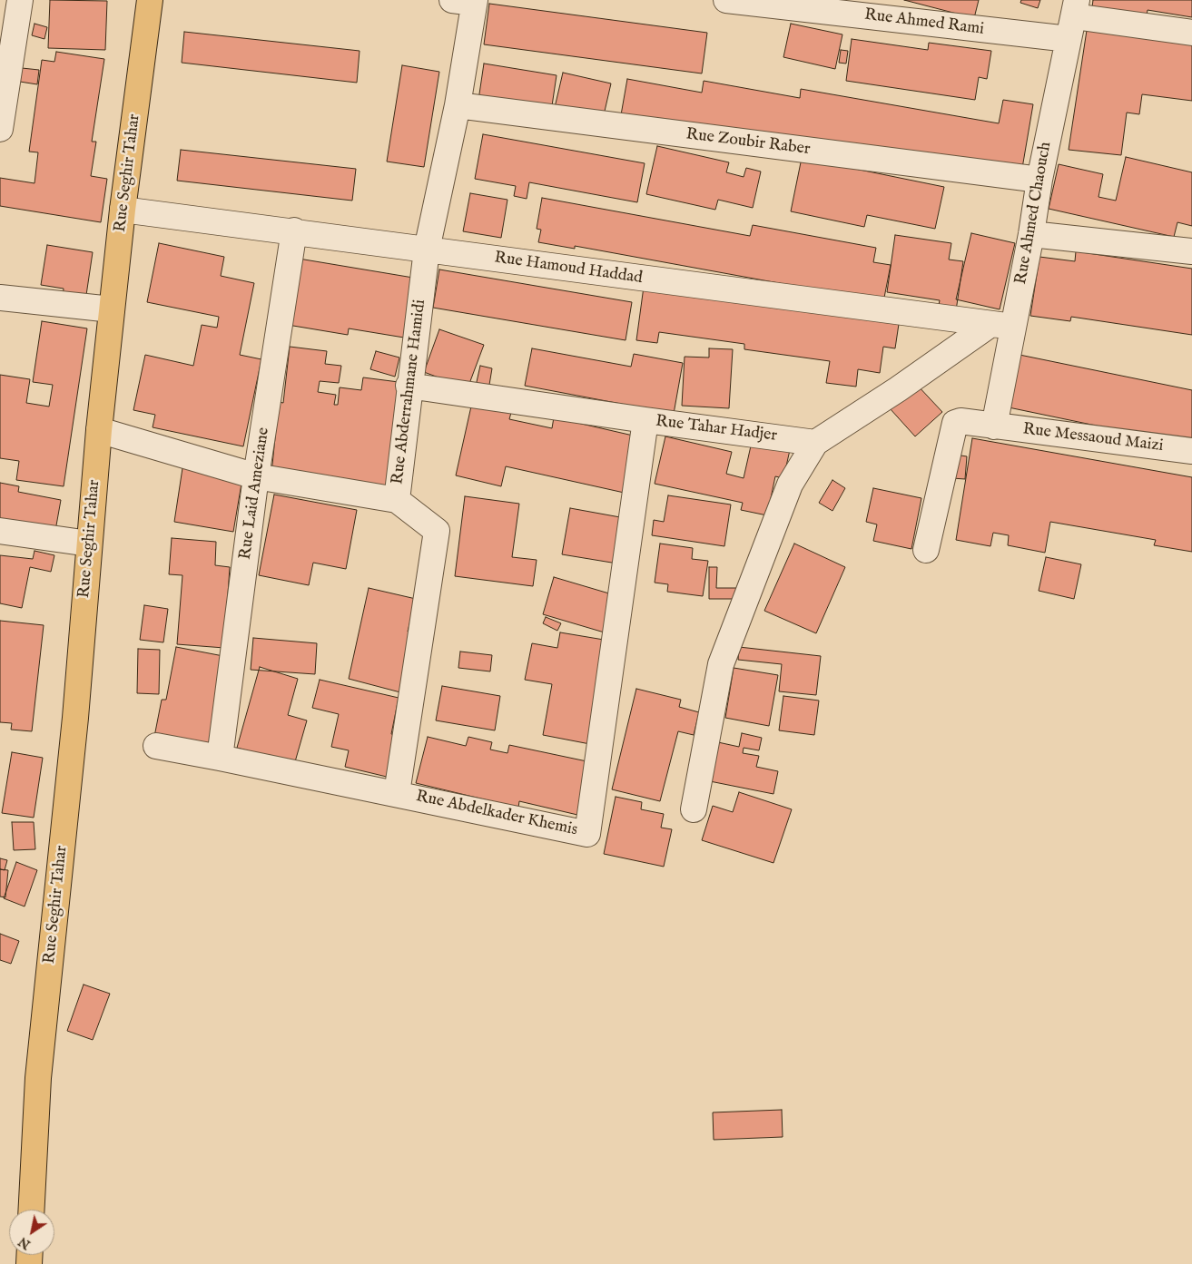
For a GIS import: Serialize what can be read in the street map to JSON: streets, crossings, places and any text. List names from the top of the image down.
{
  "streets": {
    "main road": ["Rue Seghir Tahar"],
    "street": [
      "Rue Ahmed Rami",
      "Rue Zoubir Raber",
      "Rue Ahmed Chaouch",
      "Rue Hamoud Haddad",
      "Rue Abderrahmane Hamidi",
      "Rue Tahar Hadjer",
      "Rue Messaoud Maizi",
      "Rue Laid Ameziane",
      "Rue Abdelkader Khemis"
    ]
  },
  "crossings": [
    ["Rue Ahmed Rami", "Rue Ahmed Chaouch"],
    ["Rue Zoubir Raber", "Rue Ahmed Chaouch"],
    ["Rue Zoubir Raber", "Rue Abderrahmane Hamidi"],
    ["Rue Seghir Tahar", "Rue Hamoud Haddad"],
    ["Rue Ahmed Chaouch", "Rue Hamoud Haddad"],
    ["Rue Ahmed Chaouch", "Rue Messaoud Maizi"],
    ["Rue Hamoud Haddad", "Rue Abderrahmane Hamidi"],
    ["Rue Hamoud Haddad", "Rue Laid Ameziane"],
    ["Rue Abderrahmane Hamidi", "Rue Tahar Hadjer"],
    ["Rue Abderrahmane Hamidi", "Rue Abdelkader Khemis"],
    ["Rue Tahar Hadjer", "Rue Abdelkader Khemis"],
    ["Rue Laid Ameziane", "Rue Abdelkader Khemis"]
  ],
  "north": "bottom left"
}
